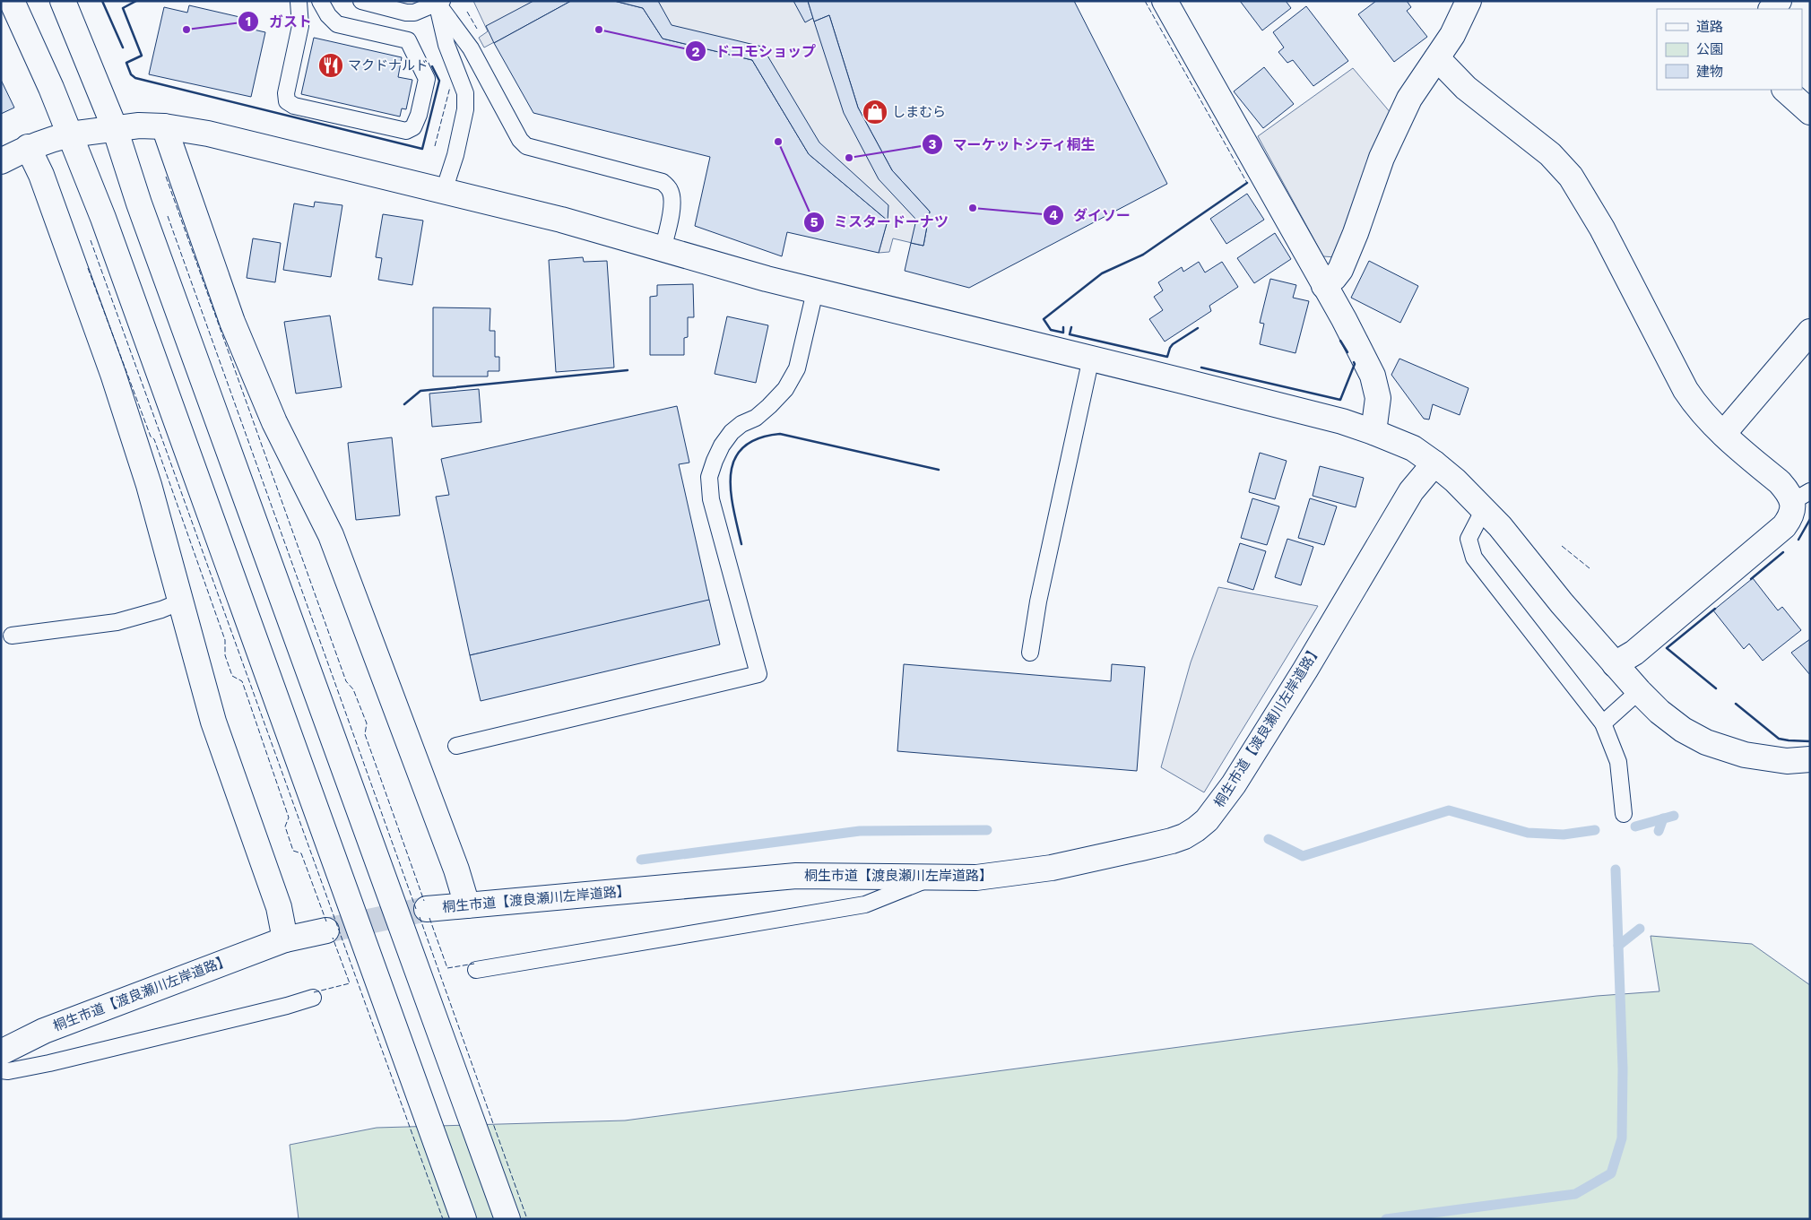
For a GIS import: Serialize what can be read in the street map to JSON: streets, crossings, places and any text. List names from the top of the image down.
{
  "streets": {
    "street": ["桐生市道【渡良瀬川左岸道路】"]
  },
  "places": {
    "other": [
      "ガスト",
      "ドコモショップ",
      "ミスタードーナツ",
      "マーケットシティ桐生",
      "ダイソー"
    ],
    "restaurant": ["マクドナルド"],
    "shop": ["しまむら"]
  },
  "legend": ["道路", "公園", "建物"]
}
